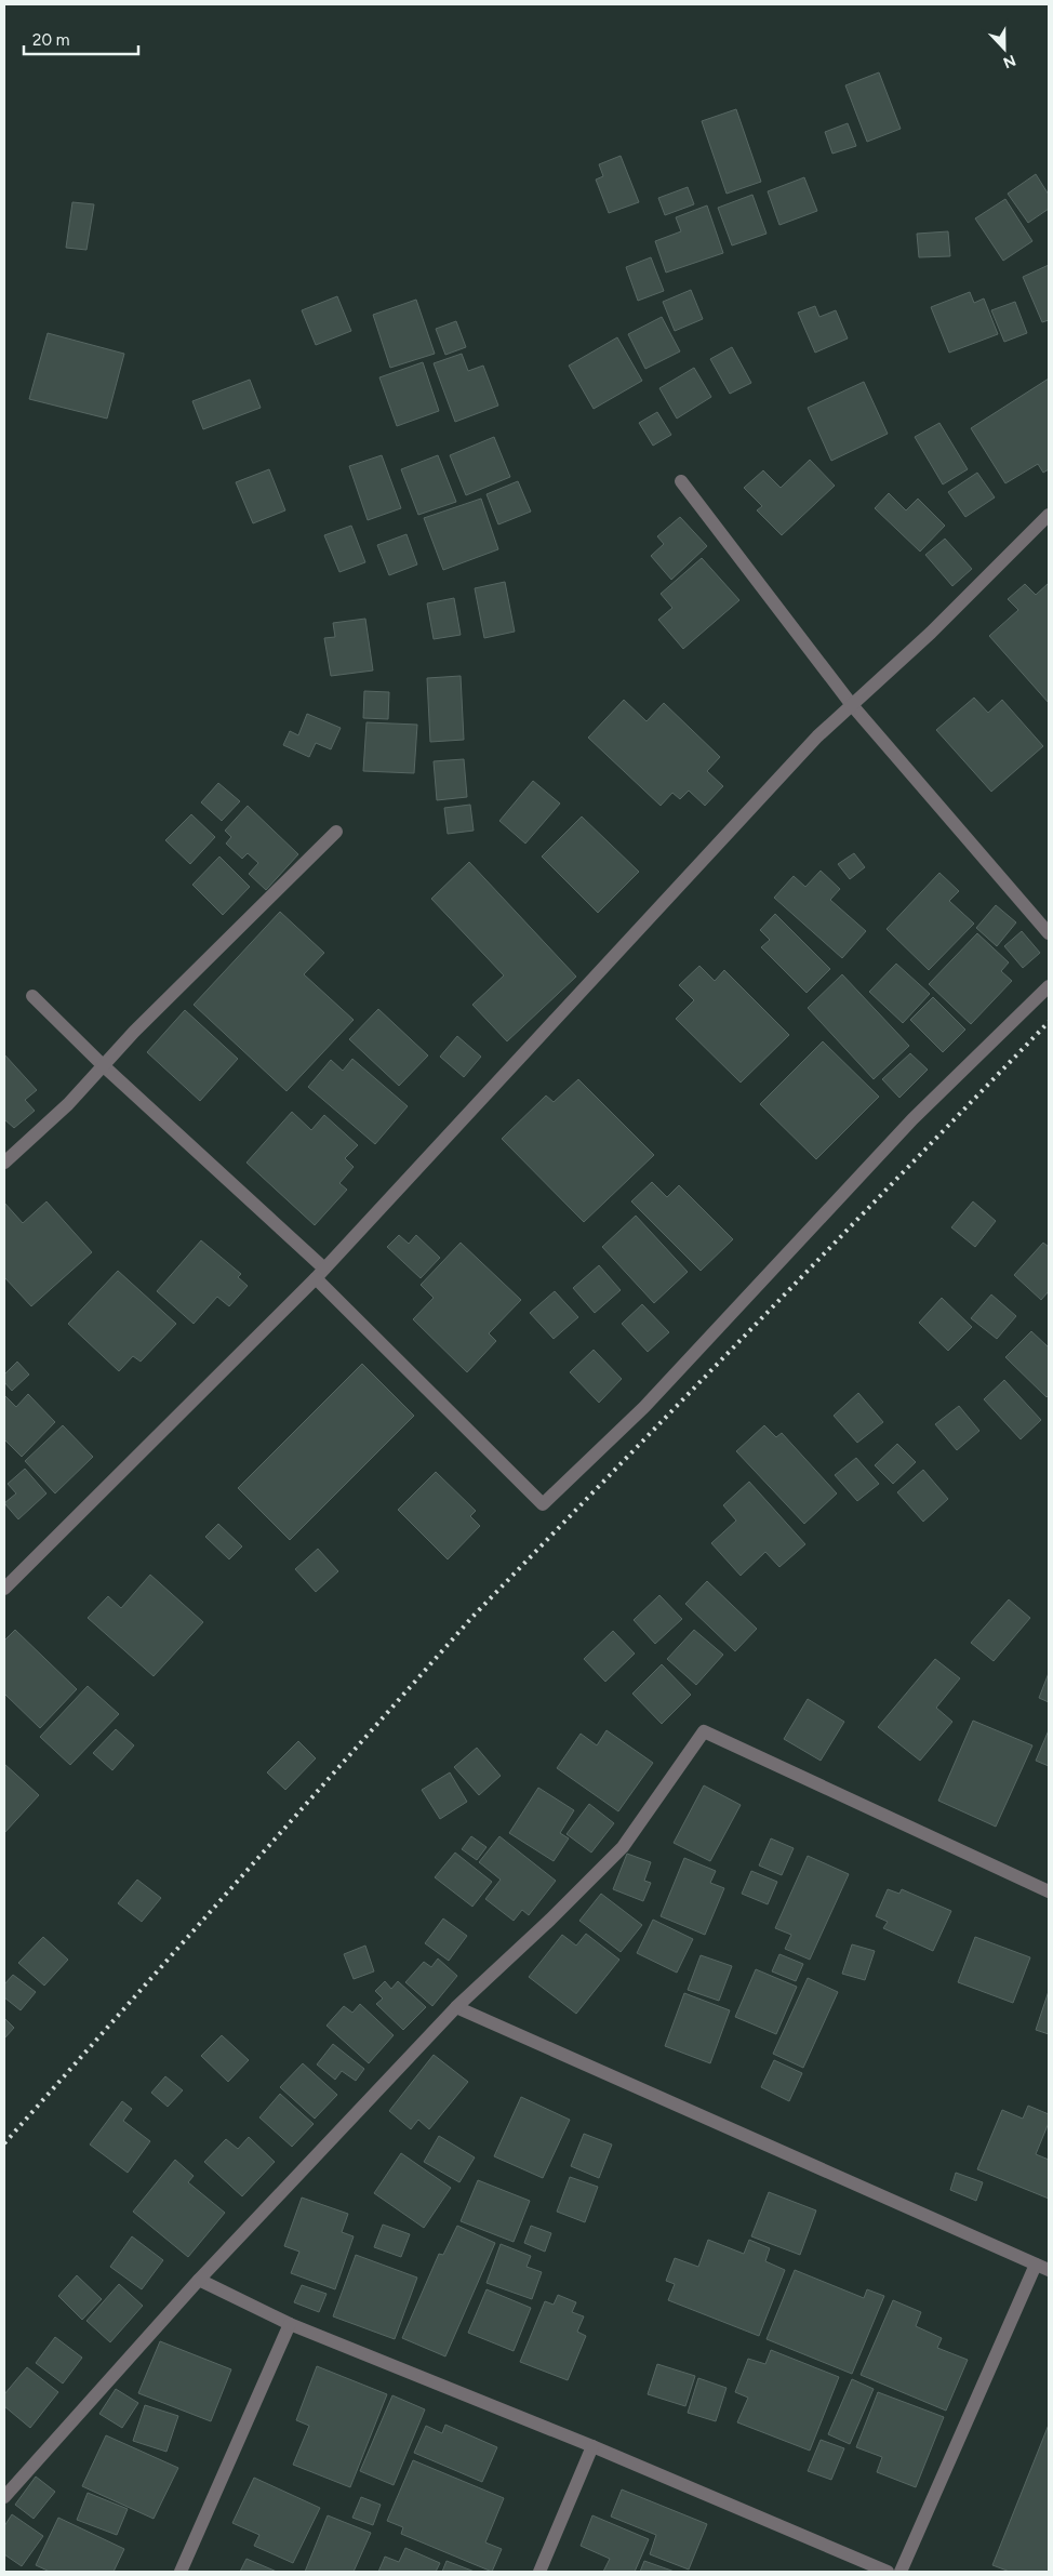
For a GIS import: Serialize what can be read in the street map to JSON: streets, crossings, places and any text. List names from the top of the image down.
{
  "scale_bar": "20 m",
  "north": "bottom"
}
